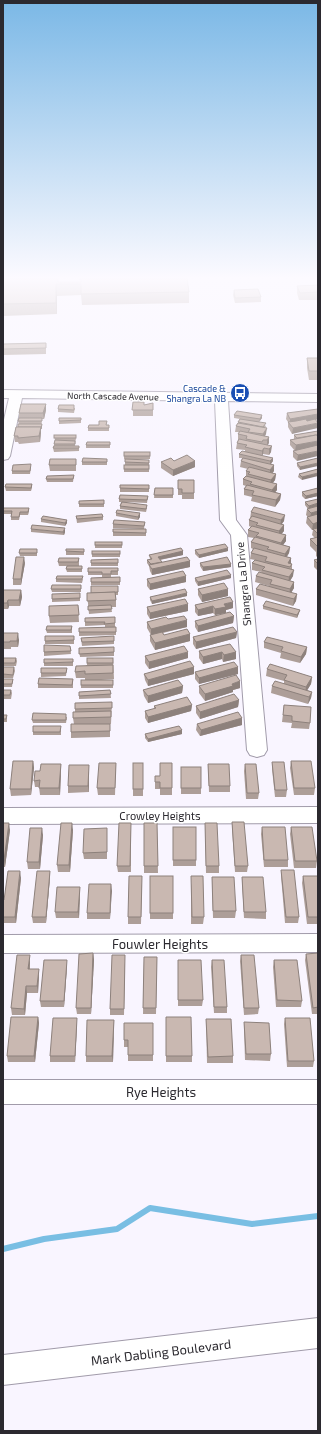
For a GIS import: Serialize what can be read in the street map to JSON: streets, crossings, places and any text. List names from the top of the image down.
{
  "streets": {
    "street": [
      "North Cascade Avenue",
      "Shangra La Drive",
      "Crowley Heights",
      "Fouwler Heights",
      "Rye Heights",
      "Mark Dabling Boulevard"
    ]
  },
  "crossings": [
    ["North Cascade Avenue", "Shangra La Drive"]
  ],
  "places": {
    "bus stop": ["Cascade & Shangra La NB"]
  }
}
